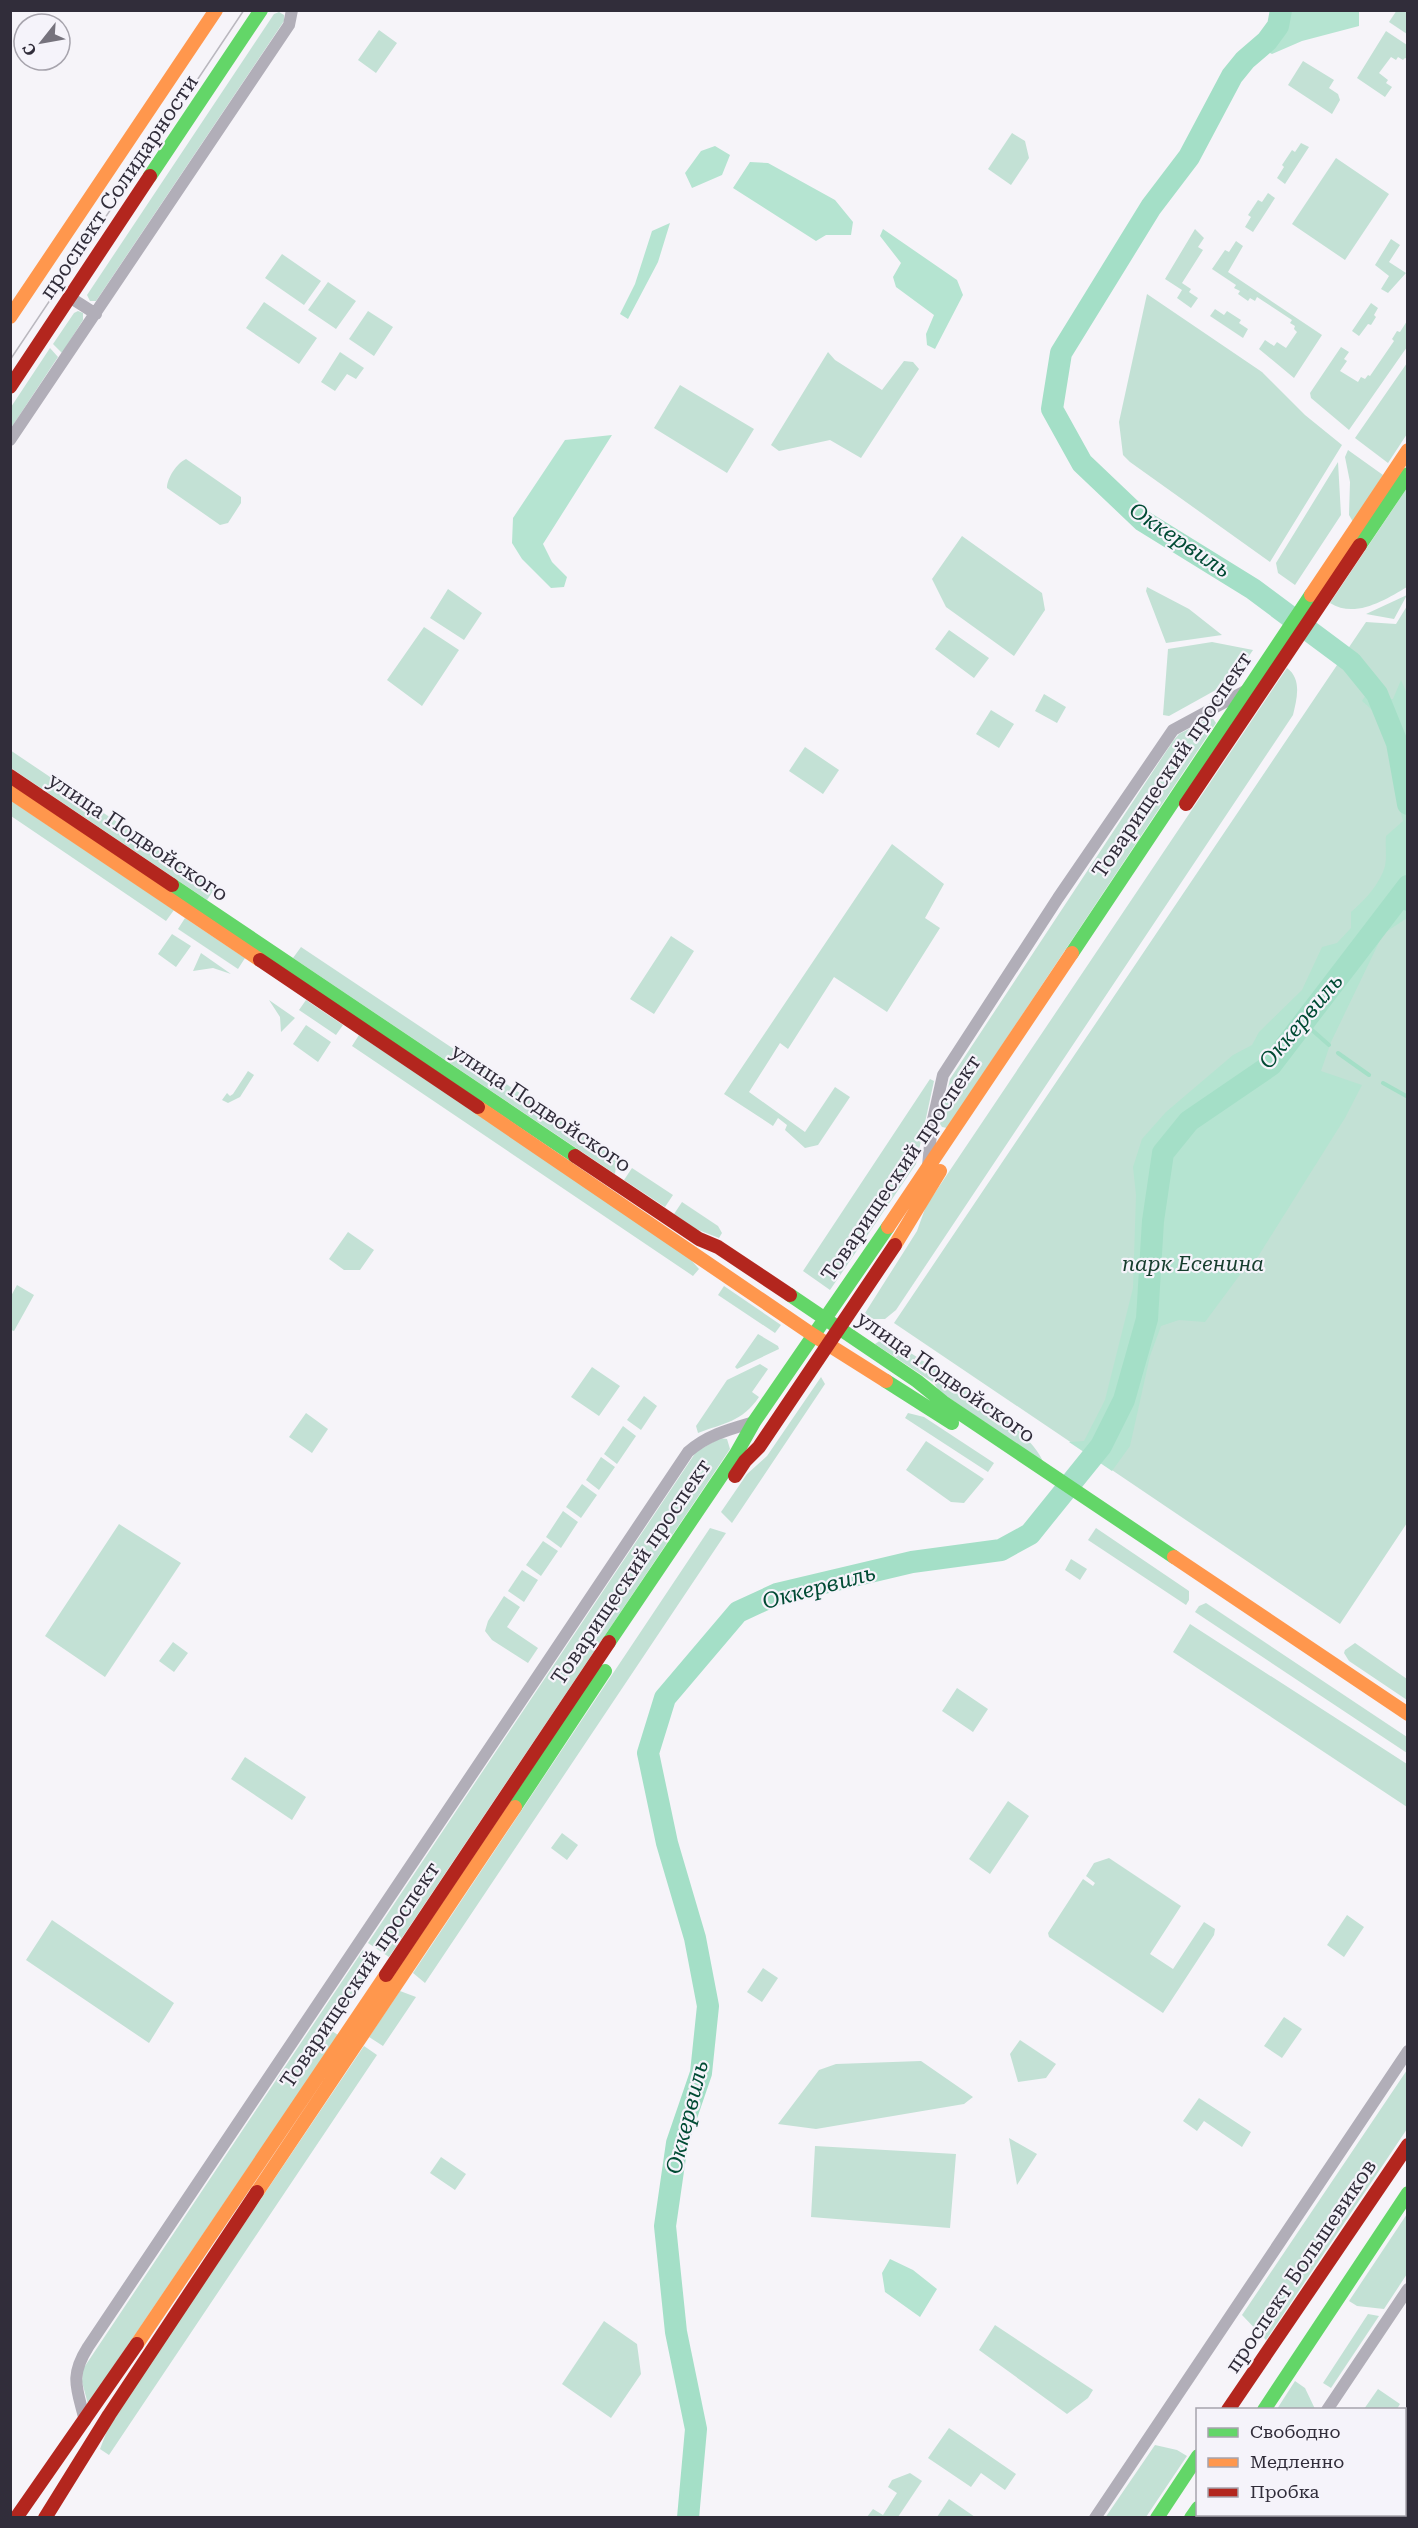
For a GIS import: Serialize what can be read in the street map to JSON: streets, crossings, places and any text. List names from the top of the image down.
{
  "streets": {
    "street": [
      "проспект Солидарности",
      "Товарищеский проспект",
      "улица Подвойского",
      "проспект Большевиков"
    ]
  },
  "crossings": [
    ["Товарищеский проспект", "улица Подвойского"]
  ],
  "water": ["Оккервиль"],
  "parks": ["парк Есенина"],
  "legend": ["Свободно", "Медленно", "Пробка"],
  "north": "bottom left"
}
